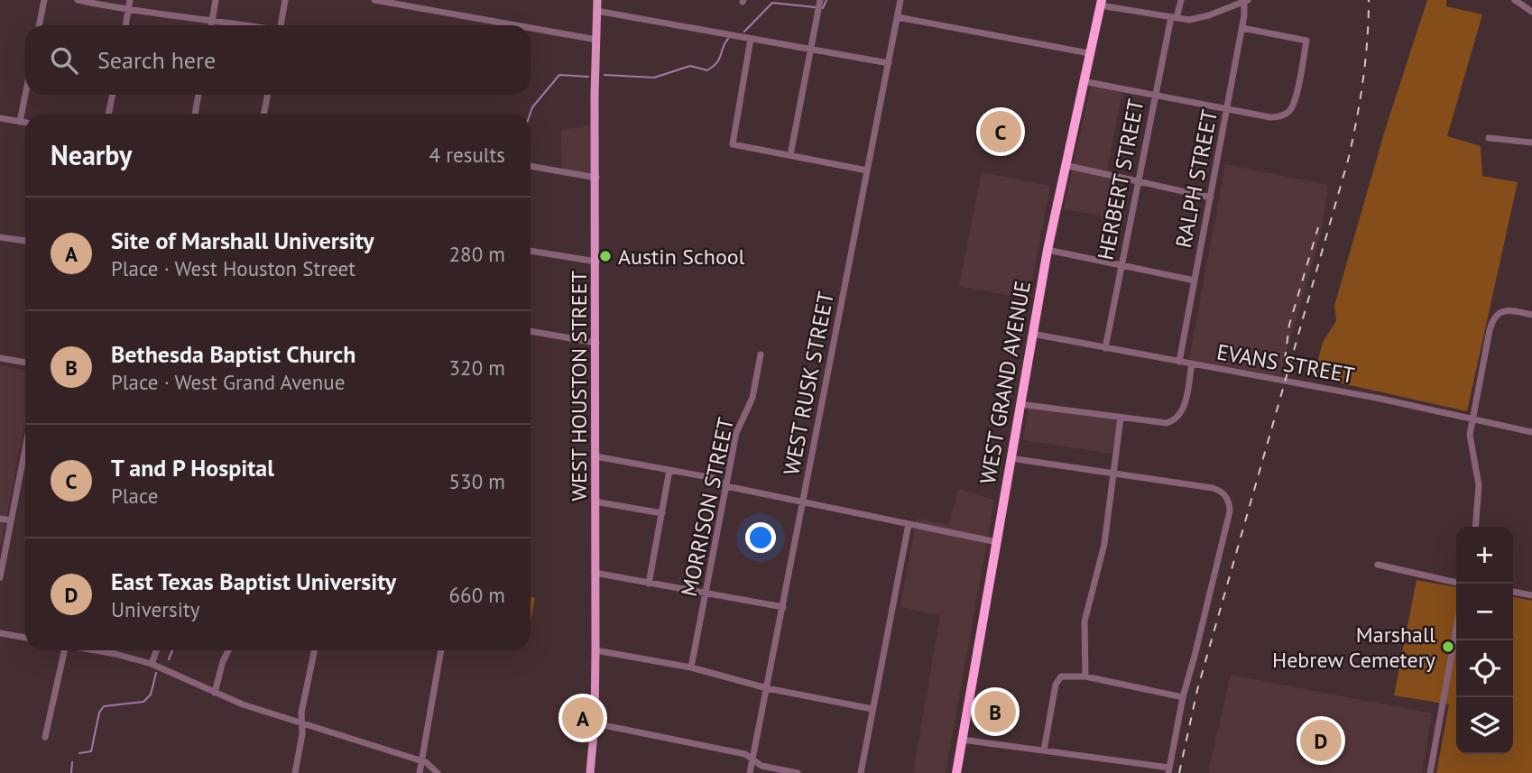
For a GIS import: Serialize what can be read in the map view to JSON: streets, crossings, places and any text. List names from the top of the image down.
{
  "streets": {
    "highway": ["WEST GRAND AVENUE"],
    "main road": ["WEST HOUSTON STREET"],
    "street": [
      "RALPH STREET",
      "HERBERT STREET",
      "EVANS STREET",
      "WEST RUSK STREET",
      "MORRISON STREET"
    ]
  },
  "crossings": [
    ["RALPH STREET", "EVANS STREET"],
    ["HERBERT STREET", "EVANS STREET"],
    ["EVANS STREET", "WEST GRAND AVENUE"]
  ],
  "places": ["Austin School", "Marshall Hebrew Cemetery"],
  "page": {
    "search": "Search here",
    "pins": [
      "C",
      "B",
      "A",
      "D"
    ],
    "heading": ["Nearby", "4 results"],
    "list": [
      {
        "mark": "A",
        "name": "Site of Marshall University",
        "note": "Place · West Houston Street",
        "value": "280 m"
      },
      {
        "mark": "B",
        "name": "Bethesda Baptist Church",
        "note": "Place · West Grand Avenue",
        "value": "320 m"
      },
      {
        "mark": "C",
        "name": "T and P Hospital",
        "note": "Place",
        "value": "530 m"
      },
      {
        "mark": "D",
        "name": "East Texas Baptist University",
        "note": "University",
        "value": "660 m"
      }
    ],
    "map_buttons": ["+", "−"]
  }
}
